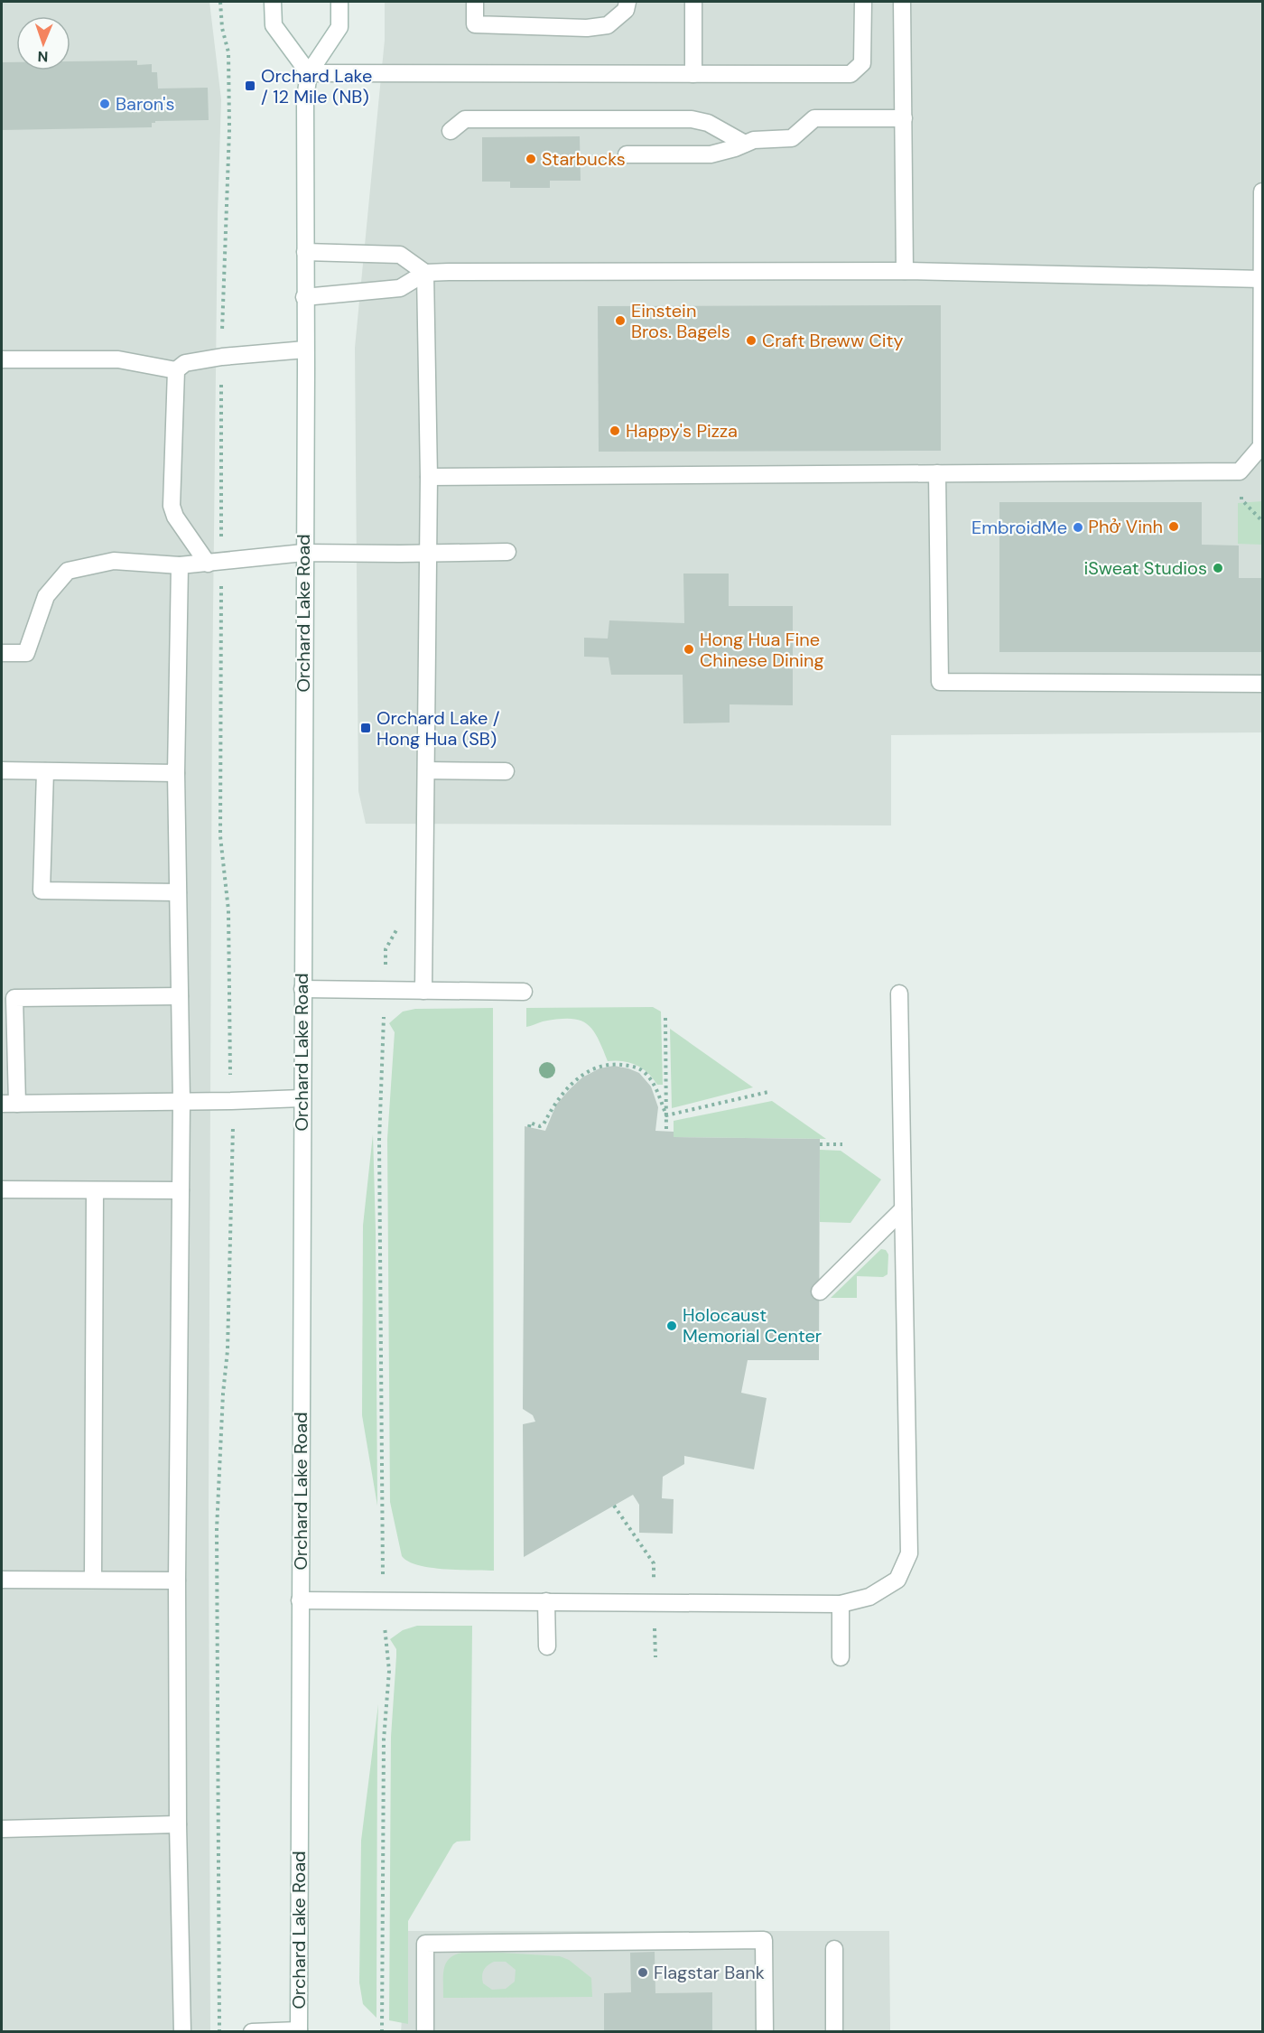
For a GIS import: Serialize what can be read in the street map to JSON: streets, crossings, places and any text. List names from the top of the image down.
{
  "streets": {
    "main road": ["Orchard Lake Road"]
  },
  "places": {
    "transit": ["Orchard Lake / 12 Mile (NB)", "Orchard Lake / Hong Hua (SB)"],
    "other": [
      "Baron's",
      "Starbucks",
      "Einstein Bros. Bagels",
      "Craft Breww City",
      "Happy's Pizza",
      "Phở Vinh",
      "EmbroidMe",
      "iSweat Studios",
      "Hong Hua Fine Chinese Dining",
      "Holocaust Memorial Center",
      "Flagstar Bank"
    ]
  },
  "north": "bottom"
}
